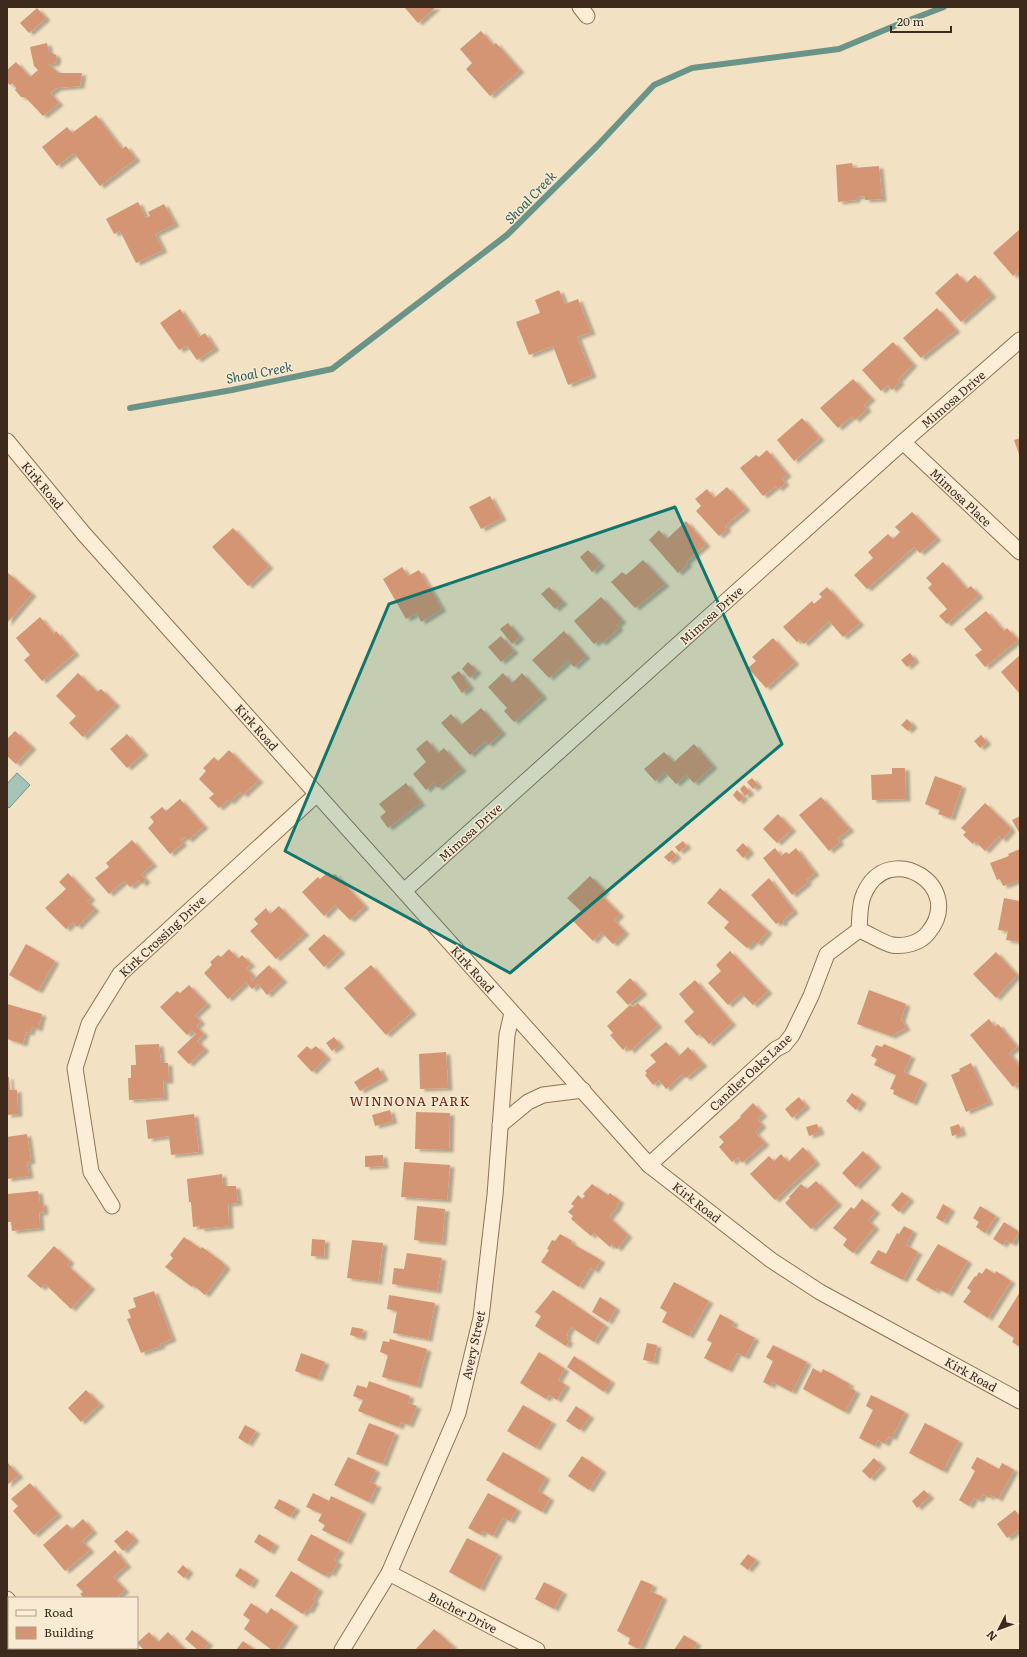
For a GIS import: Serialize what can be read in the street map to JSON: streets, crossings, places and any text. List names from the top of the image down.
{
  "streets": {
    "street": [
      "Mimosa Drive",
      "Kirk Road",
      "Mimosa Place",
      "Kirk Crossing Drive",
      "Candler Oaks Lane",
      "Avery Street",
      "Bucher Drive"
    ]
  },
  "crossings": [
    ["Mimosa Drive", "Kirk Road"],
    ["Mimosa Drive", "Mimosa Place"],
    ["Kirk Road", "Kirk Crossing Drive"],
    ["Kirk Road", "Candler Oaks Lane"],
    ["Kirk Road", "Avery Street"],
    ["Avery Street", "Bucher Drive"]
  ],
  "districts": ["WINNONA PARK"],
  "water": ["Shoal Creek"],
  "legend": ["Road", "Building"],
  "scale_bar": "20 m",
  "north": "bottom left"
}
